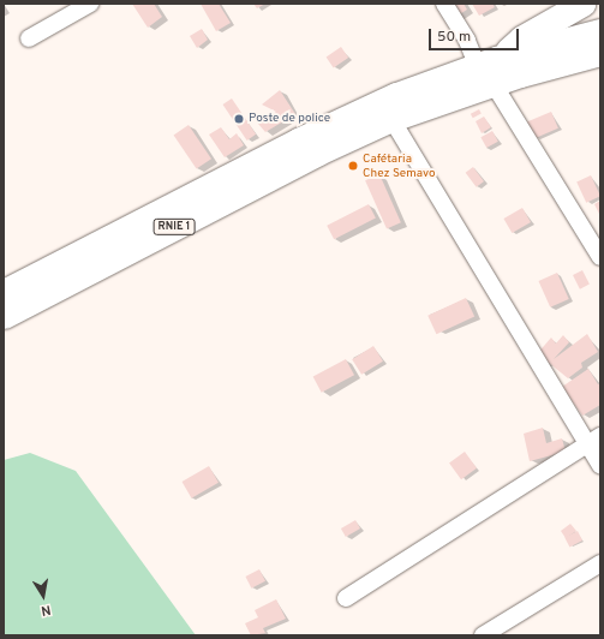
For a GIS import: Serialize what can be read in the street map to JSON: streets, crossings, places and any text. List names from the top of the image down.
{
  "streets": {
    "highway": ["RNIE 1"]
  },
  "places": ["Poste de police", "Cafétaria Chez Semavo"],
  "scale_bar": "50 m",
  "north": "bottom"
}
